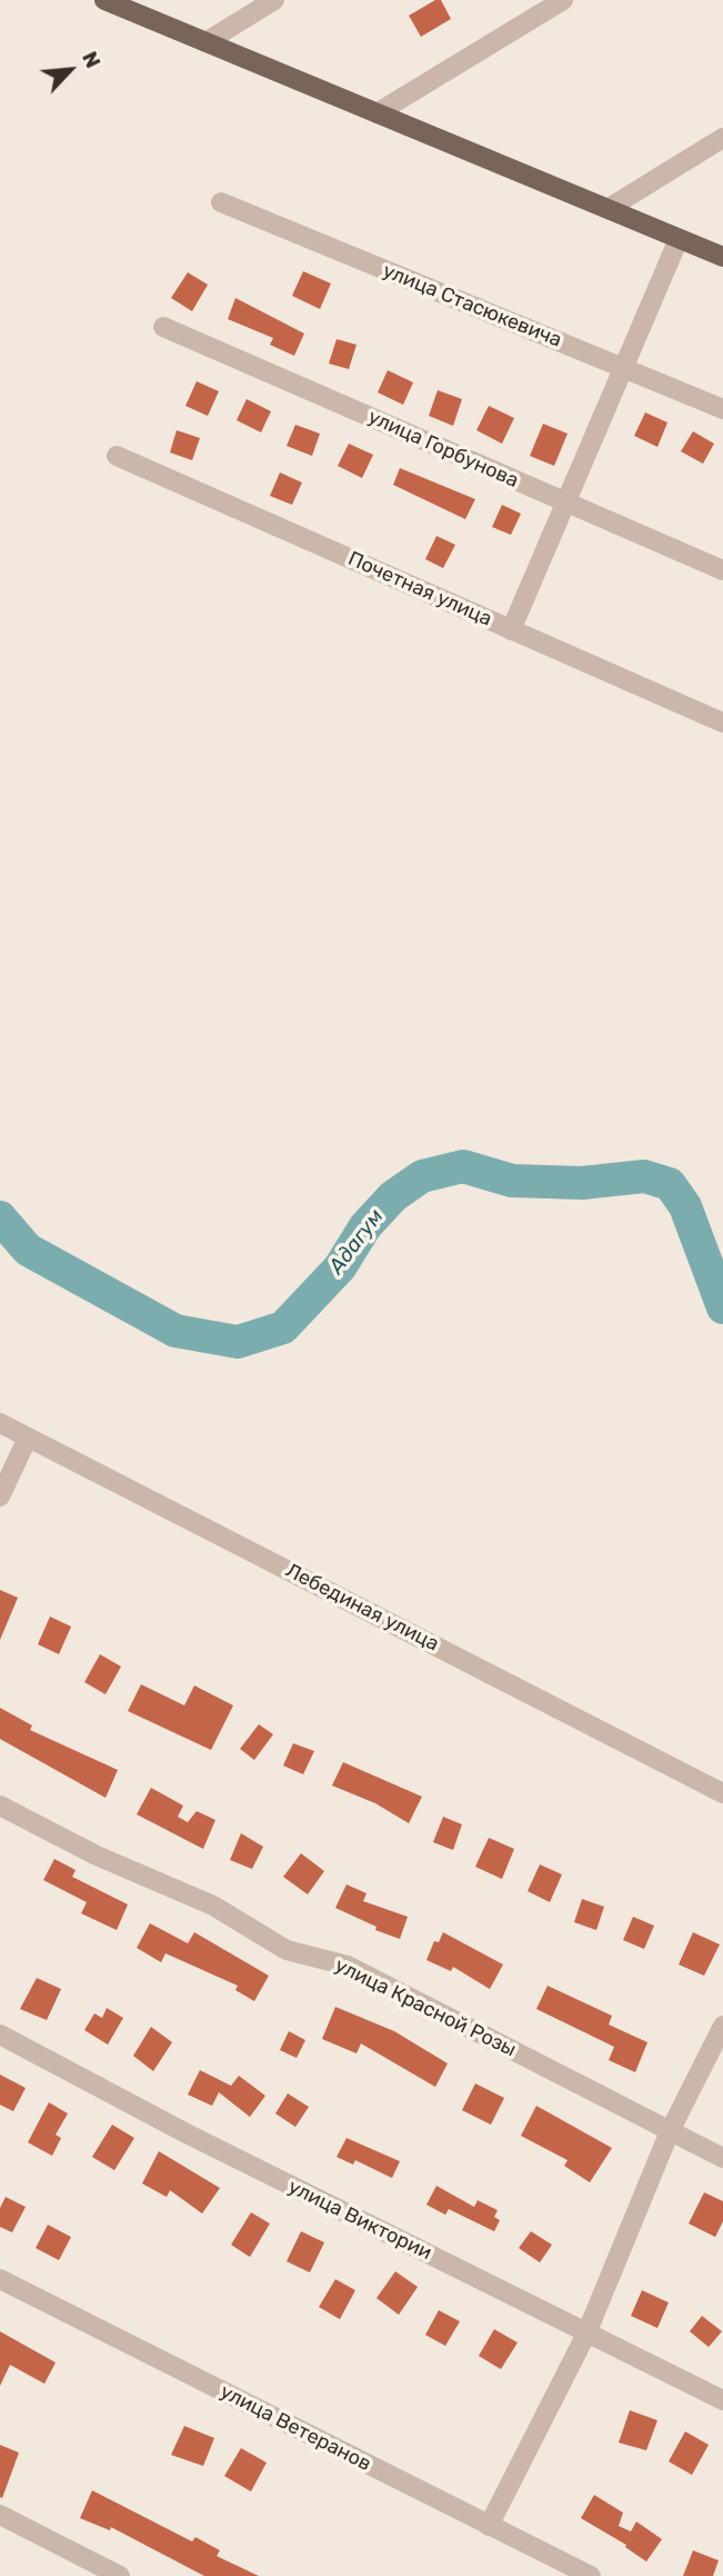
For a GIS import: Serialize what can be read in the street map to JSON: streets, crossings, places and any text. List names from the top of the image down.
{
  "streets": {
    "street": [
      "улица Стасюкевича",
      "улица Горбунова",
      "Почетная улица",
      "Лебединая улица",
      "улица Красной Розы",
      "улица Виктории",
      "улица Ветеранов"
    ]
  },
  "water": ["Адагум"],
  "north": "top right"
}
